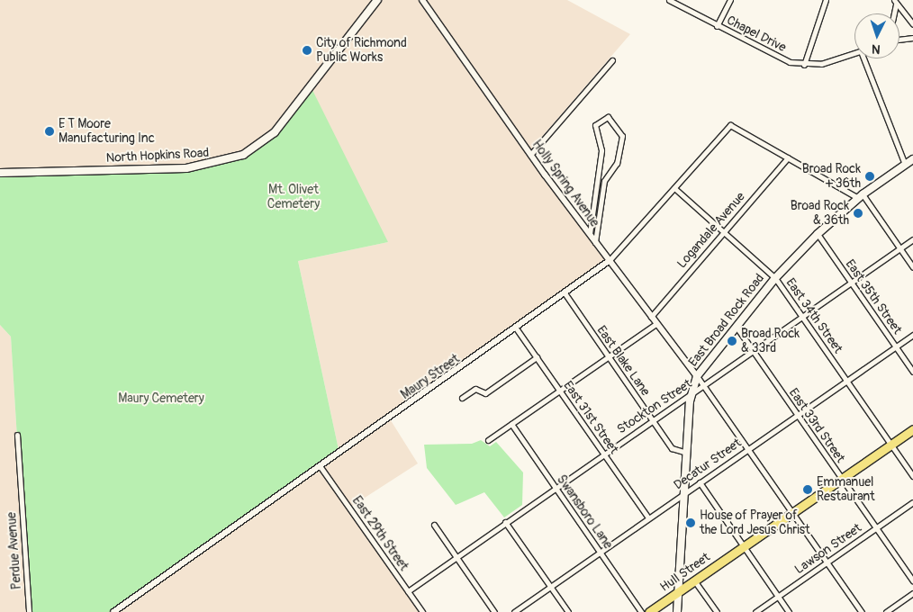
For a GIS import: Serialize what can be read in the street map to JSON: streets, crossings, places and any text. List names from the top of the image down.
{
  "streets": {
    "main road": ["North Hopkins Road", "East Broad Rock Road", "Hull Street"],
    "street": [
      "Chapel Drive",
      "Holly Spring Avenue",
      "Logandale Avenue",
      "East 35th Street",
      "East 34th Street",
      "East Blake Lane",
      "Maury Street",
      "Stockton Street",
      "East 31st Street",
      "East 33rd Street",
      "Decatur Street",
      "Swansboro Lane",
      "East 29th Street",
      "Lawson Street",
      "Perdue Avenue"
    ]
  },
  "crossings": [
    ["Holly Spring Avenue", "Logandale Avenue"],
    ["Holly Spring Avenue", "East Broad Rock Road"],
    ["Holly Spring Avenue", "Maury Street"],
    ["Logandale Avenue", "East 34th Street"],
    ["Logandale Avenue", "Maury Street"],
    ["East 35th Street", "East Broad Rock Road"],
    ["East 35th Street", "Stockton Street"],
    ["East 35th Street", "Decatur Street"],
    ["East 34th Street", "East Broad Rock Road"],
    ["East 34th Street", "Maury Street"],
    ["East 34th Street", "Stockton Street"],
    ["East 34th Street", "Decatur Street"],
    ["East 34th Street", "Hull Street"],
    ["East Broad Rock Road", "East Blake Lane"],
    ["East Broad Rock Road", "Stockton Street"],
    ["East Broad Rock Road", "East 33rd Street"],
    ["East Broad Rock Road", "Decatur Street"],
    ["East Broad Rock Road", "Hull Street"],
    ["East Blake Lane", "Maury Street"],
    ["East Blake Lane", "Stockton Street"],
    ["Maury Street", "East 31st Street"],
    ["Maury Street", "East 29th Street"],
    ["Stockton Street", "East 31st Street"],
    ["Stockton Street", "East 33rd Street"],
    ["Stockton Street", "Swansboro Lane"],
    ["Stockton Street", "East 29th Street"],
    ["East 31st Street", "Decatur Street"],
    ["East 33rd Street", "Decatur Street"],
    ["East 33rd Street", "Lawson Street"],
    ["East 33rd Street", "Hull Street"],
    ["Decatur Street", "Swansboro Lane"]
  ],
  "parks": ["Mt. Olivet Cemetery", "Maury Cemetery"],
  "places": [
    "City of Richmond Public Works",
    "E T Moore Manufacturing Inc",
    "Broad Rock + 36th",
    "Broad Rock & 36th",
    "Broad Rock & 33rd",
    "Emmanuel Restaurant",
    "House of Prayer of the Lord Jesus Christ"
  ],
  "north": "bottom"
}
